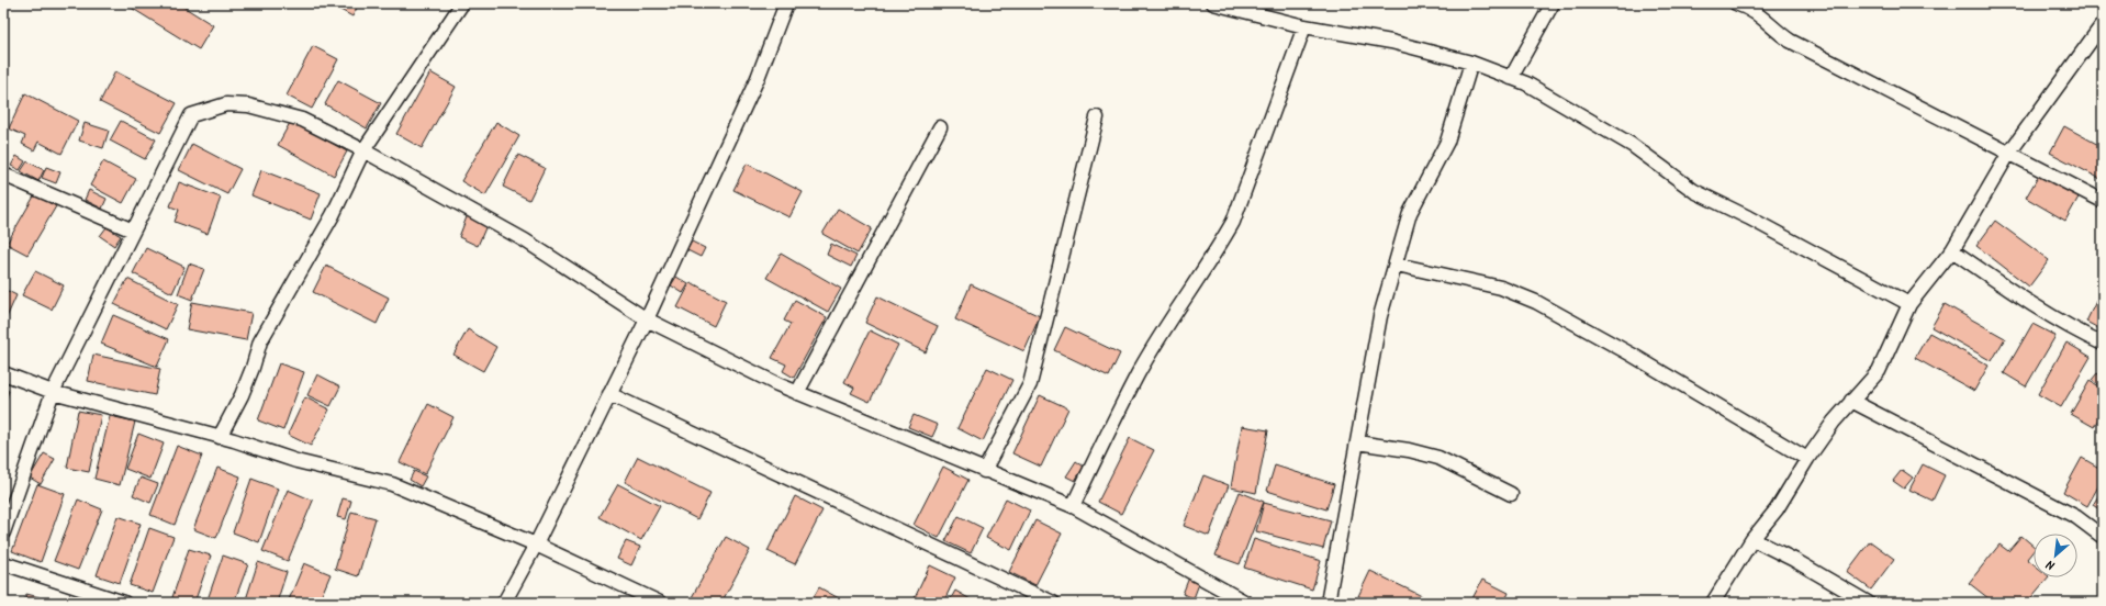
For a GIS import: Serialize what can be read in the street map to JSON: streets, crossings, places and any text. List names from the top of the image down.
{
  "north": "bottom left"
}
